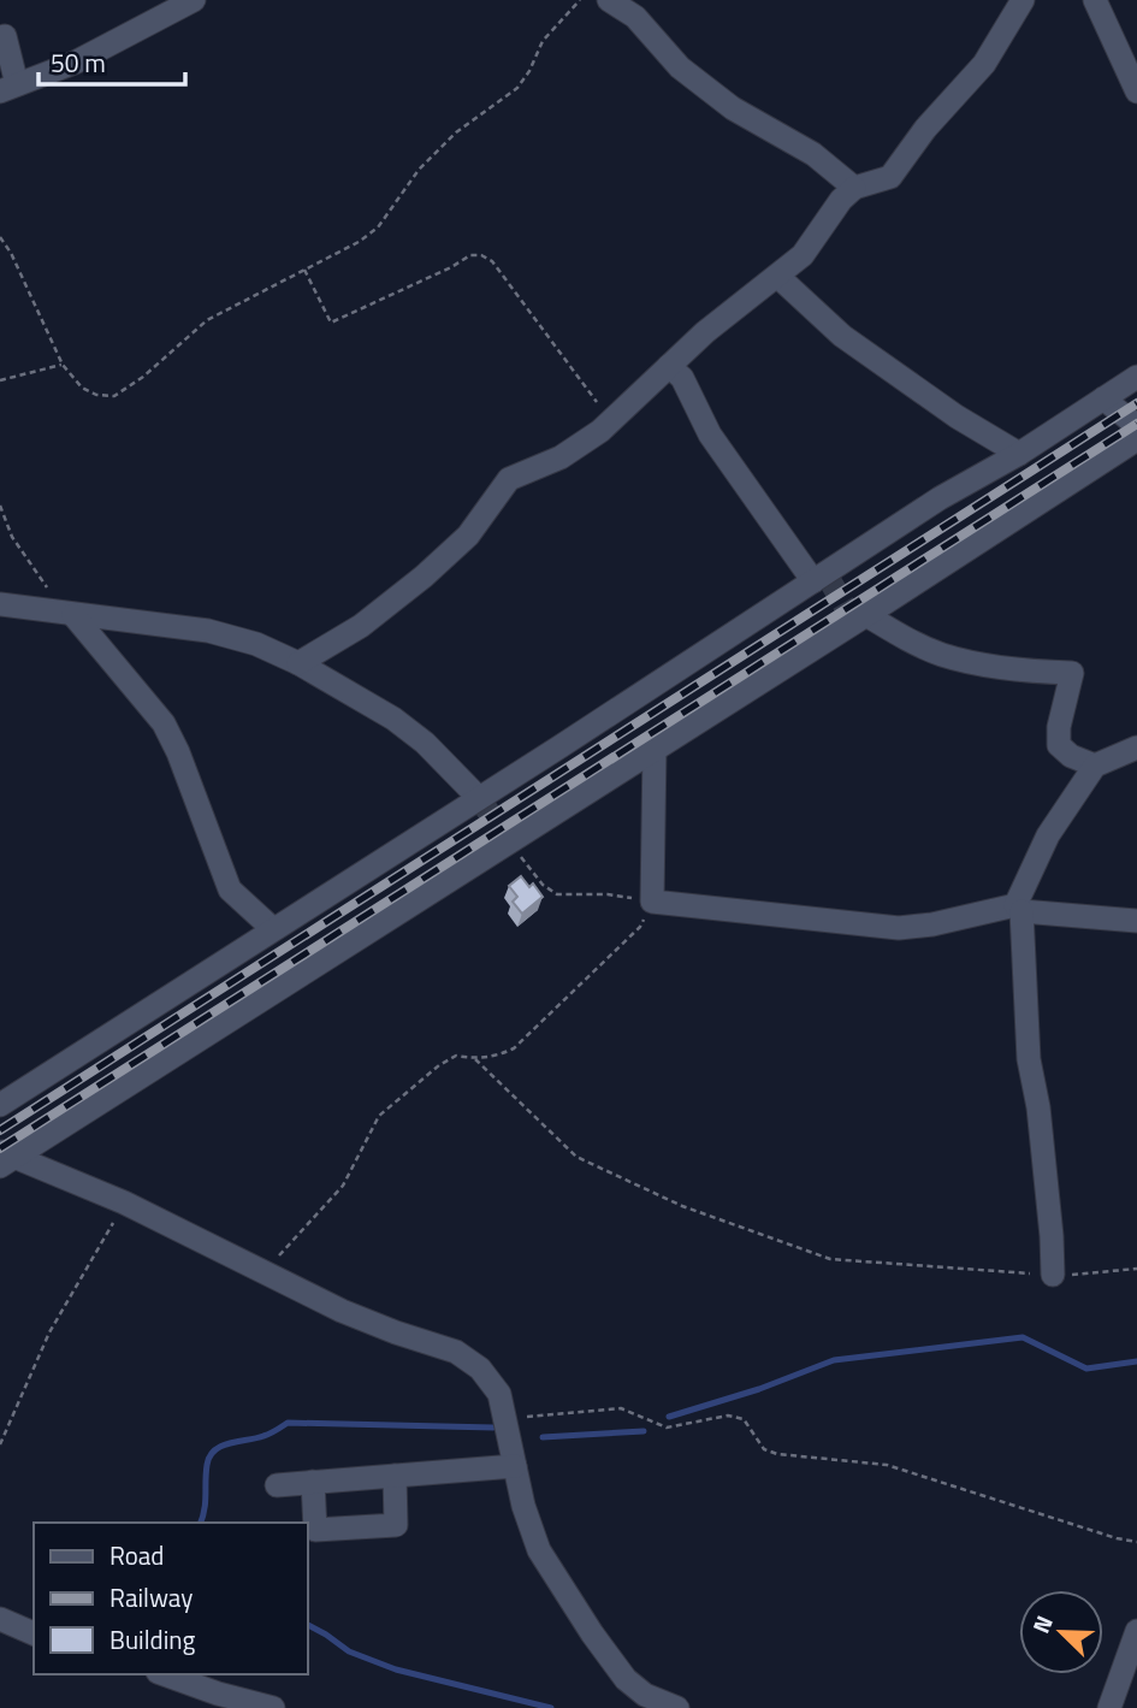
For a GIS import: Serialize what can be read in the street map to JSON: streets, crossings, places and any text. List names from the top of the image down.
{
  "legend": ["Road", "Railway", "Building"],
  "scale_bar": "50 m",
  "north": "top left"
}
